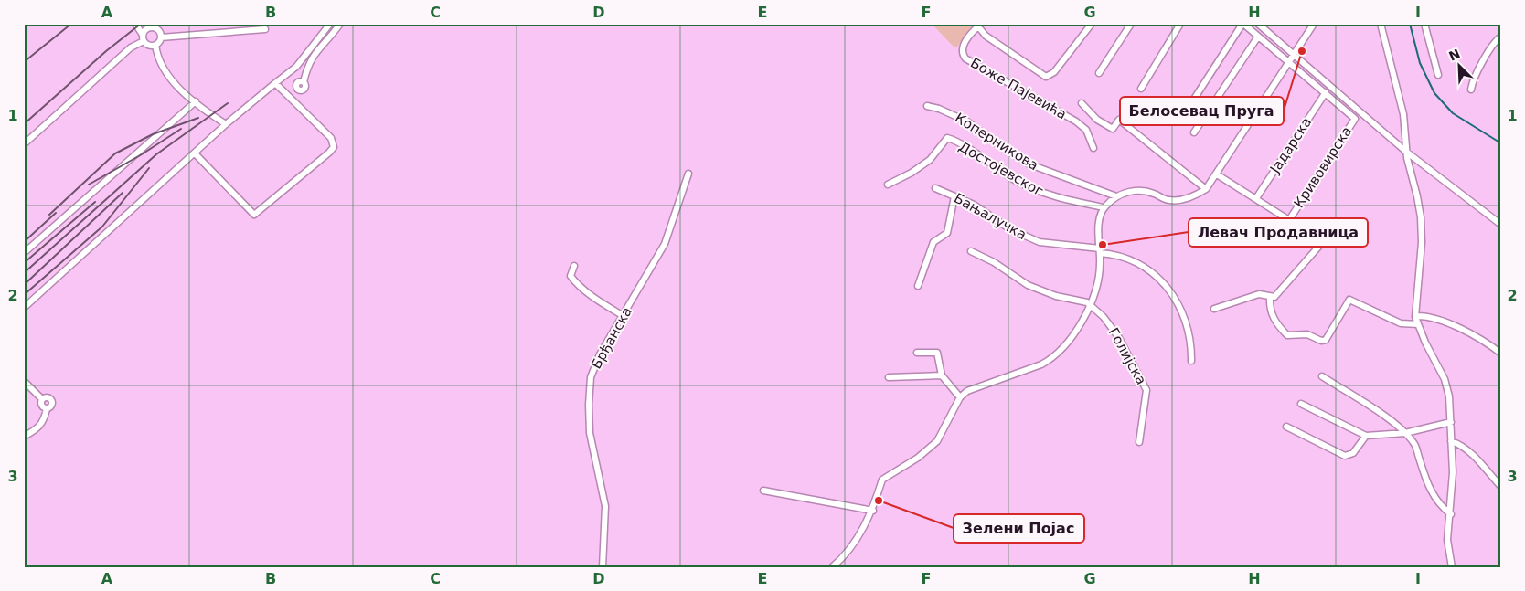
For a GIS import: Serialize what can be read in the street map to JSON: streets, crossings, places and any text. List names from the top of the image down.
{
  "streets": {
    "street": [
      "Боже Пајевића",
      "Коперникова",
      "Јадарска",
      "Кривовирска",
      "Достојевског",
      "Бањалучка",
      "Брђанска",
      "Голијска"
    ]
  },
  "crossings": [
    ["Јадарска", "Кривовирска"]
  ],
  "places": ["Белосевац Пруга", "Левач Продавница", "Зелени Појас"],
  "north": "top left",
  "grid": {
    "columns": [
      "A",
      "B",
      "C",
      "D",
      "E",
      "F",
      "G",
      "H",
      "I"
    ],
    "rows": ["1", "2", "3"]
  }
}
